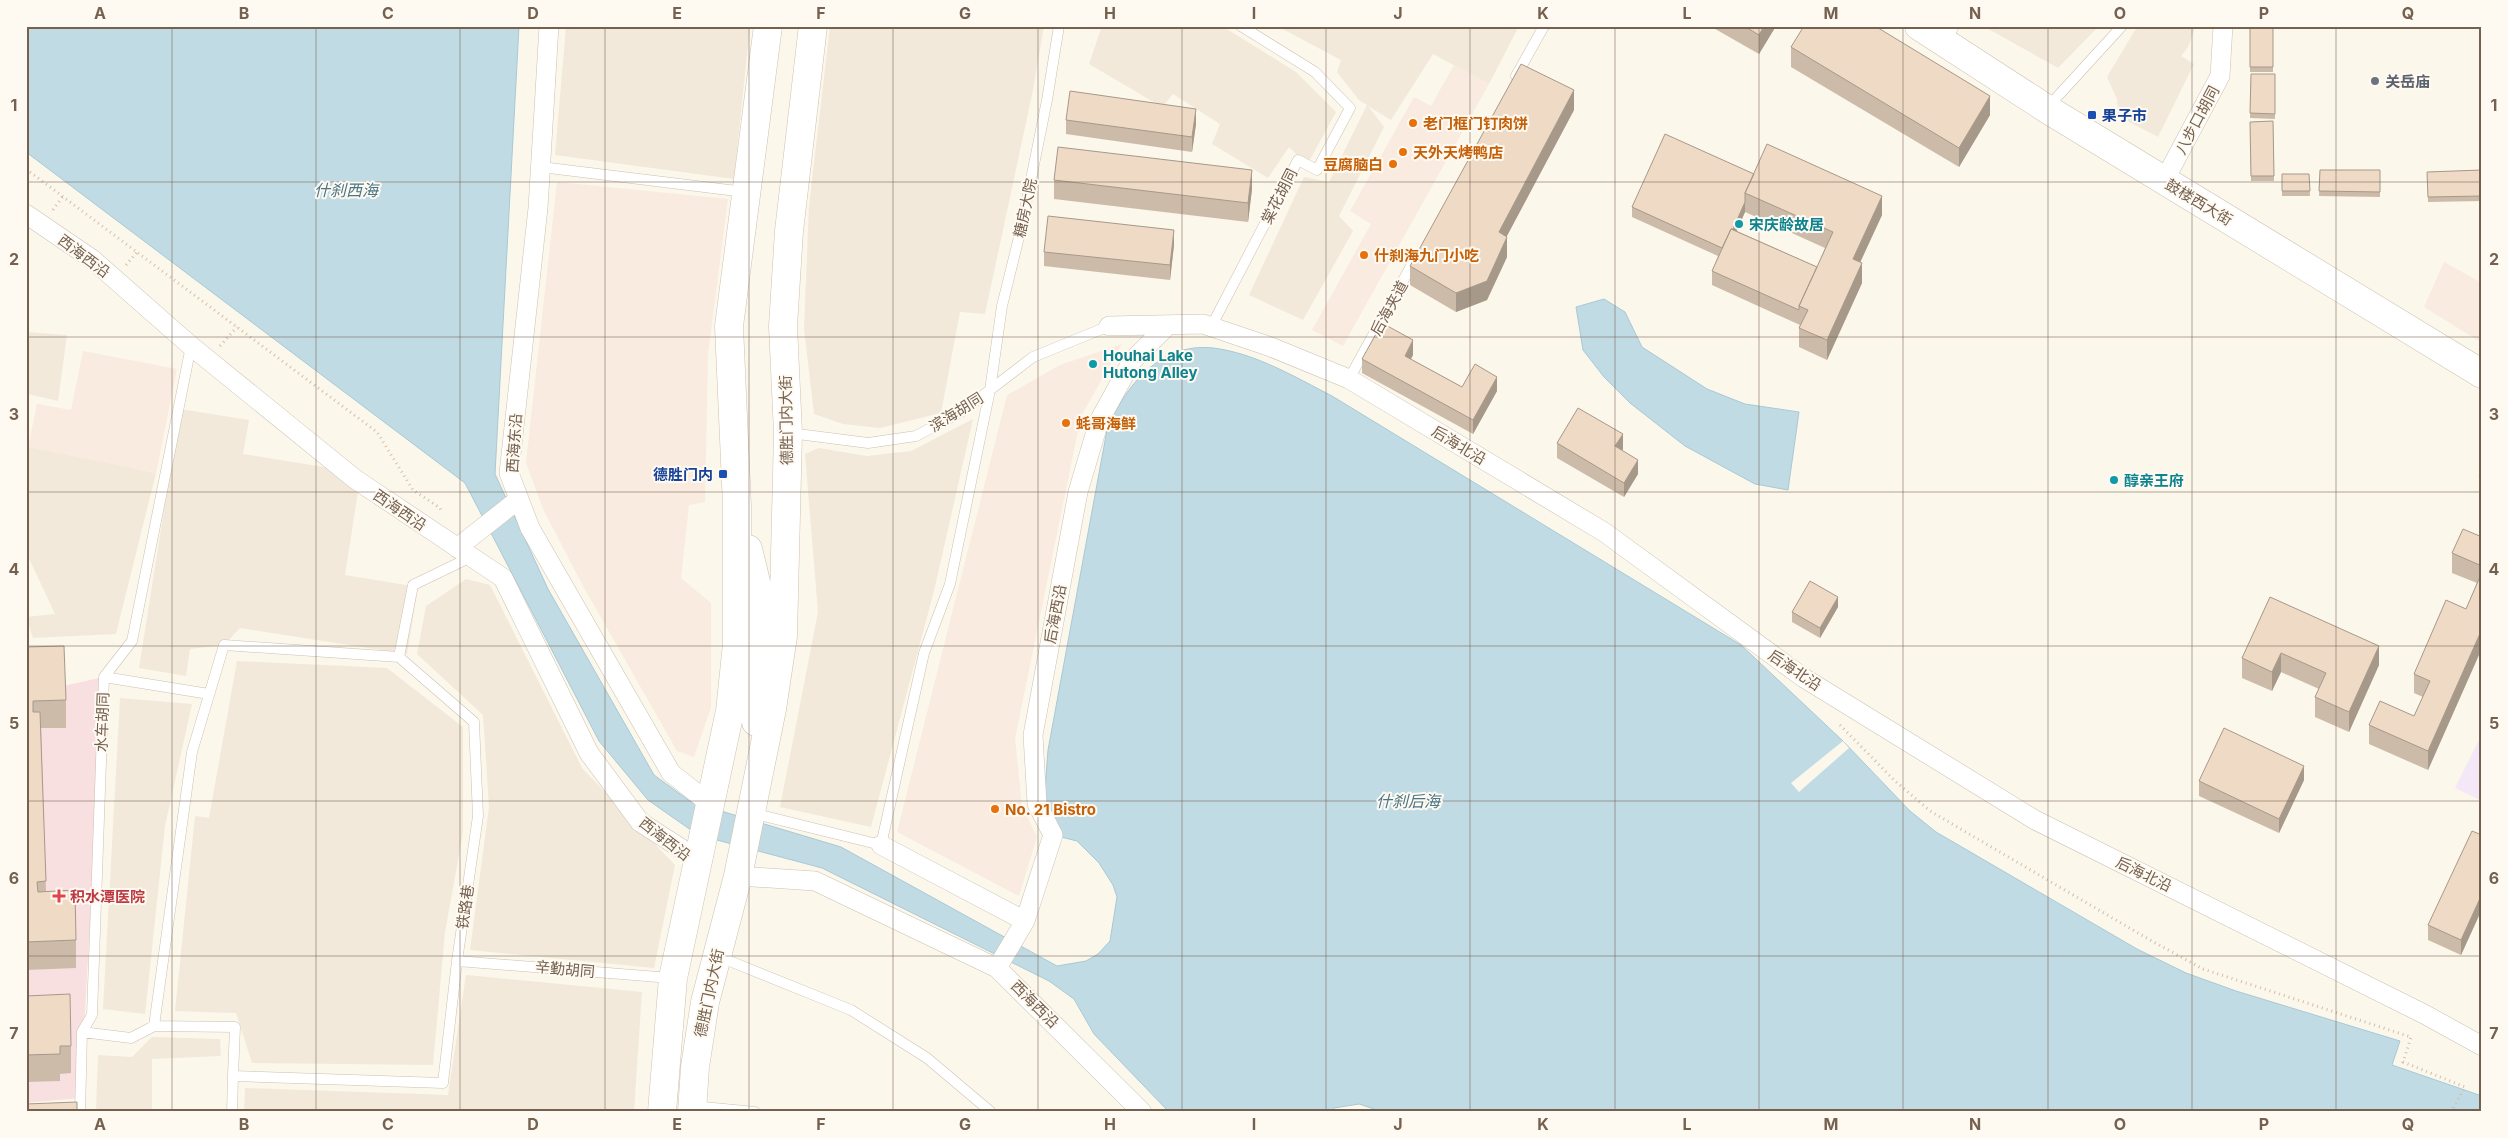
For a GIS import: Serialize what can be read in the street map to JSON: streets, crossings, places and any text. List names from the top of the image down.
{
  "streets": {
    "main road": ["鼓楼西大街", "德胜门内大街"],
    "street": [
      "八步口胡同",
      "西海西沿",
      "西海东沿",
      "后海北沿",
      "后海西沿"
    ],
    "lane": [
      "棠花胡同",
      "糖房大院",
      "后海夹道",
      "滨海胡同",
      "水车胡同",
      "铁路巷",
      "辛勤胡同"
    ]
  },
  "crossings": [
    ["八步口胡同", "鼓楼西大街"],
    ["棠花胡同", "后海北沿"],
    ["糖房大院", "滨海胡同"],
    ["西海西沿", "德胜门内大街"],
    ["西海西沿", "后海西沿"],
    ["西海西沿", "水车胡同"],
    ["后海夹道", "后海北沿"],
    ["滨海胡同", "德胜门内大街"],
    ["滨海胡同", "后海北沿"],
    ["德胜门内大街", "西海东沿"],
    ["德胜门内大街", "辛勤胡同"],
    ["后海北沿", "后海西沿"],
    ["铁路巷", "辛勤胡同"]
  ],
  "water": ["什刹西海", "什刹后海"],
  "places": {
    "other": [
      "关岳庙",
      "老门框门钉肉饼",
      "天外天烤鸭店",
      "豆腐脑白",
      "宋庆龄故居",
      "什刹海九门小吃",
      "Houhai Lake Hutong Alley",
      "蚝哥海鲜",
      "醇亲王府",
      "No. 21 Bistro"
    ],
    "transit": ["果子市", "德胜门内"],
    "health": ["积水潭医院"]
  },
  "grid": {
    "columns": [
      "A",
      "B",
      "C",
      "D",
      "E",
      "F",
      "G",
      "H",
      "I",
      "J",
      "K",
      "L",
      "M",
      "N",
      "O",
      "P",
      "Q"
    ],
    "rows": [
      "1",
      "2",
      "3",
      "4",
      "5",
      "6",
      "7"
    ]
  }
}
